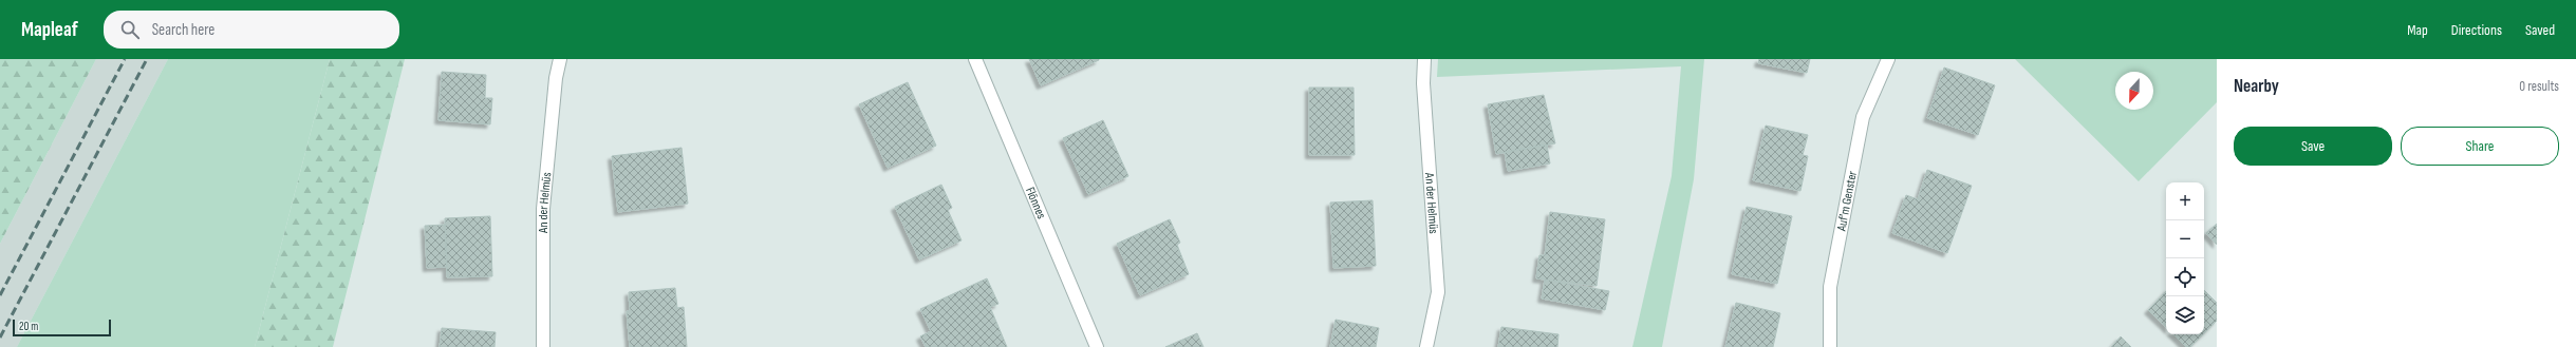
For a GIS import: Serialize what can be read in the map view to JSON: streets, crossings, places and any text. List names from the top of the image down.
{
  "streets": {
    "street": ["Auf'm Genster", "An der Helmüs", "Flönnes"]
  },
  "scale_bar": "20 m",
  "north": "bottom",
  "page": {
    "header": "Mapleaf",
    "search": "Search here",
    "nav": ["Map", "Directions", "Saved"],
    "heading": ["Nearby", "0 results"],
    "buttons": ["Save", "Share"],
    "map_buttons": ["+", "−"],
    "scale": "20 m"
  }
}
